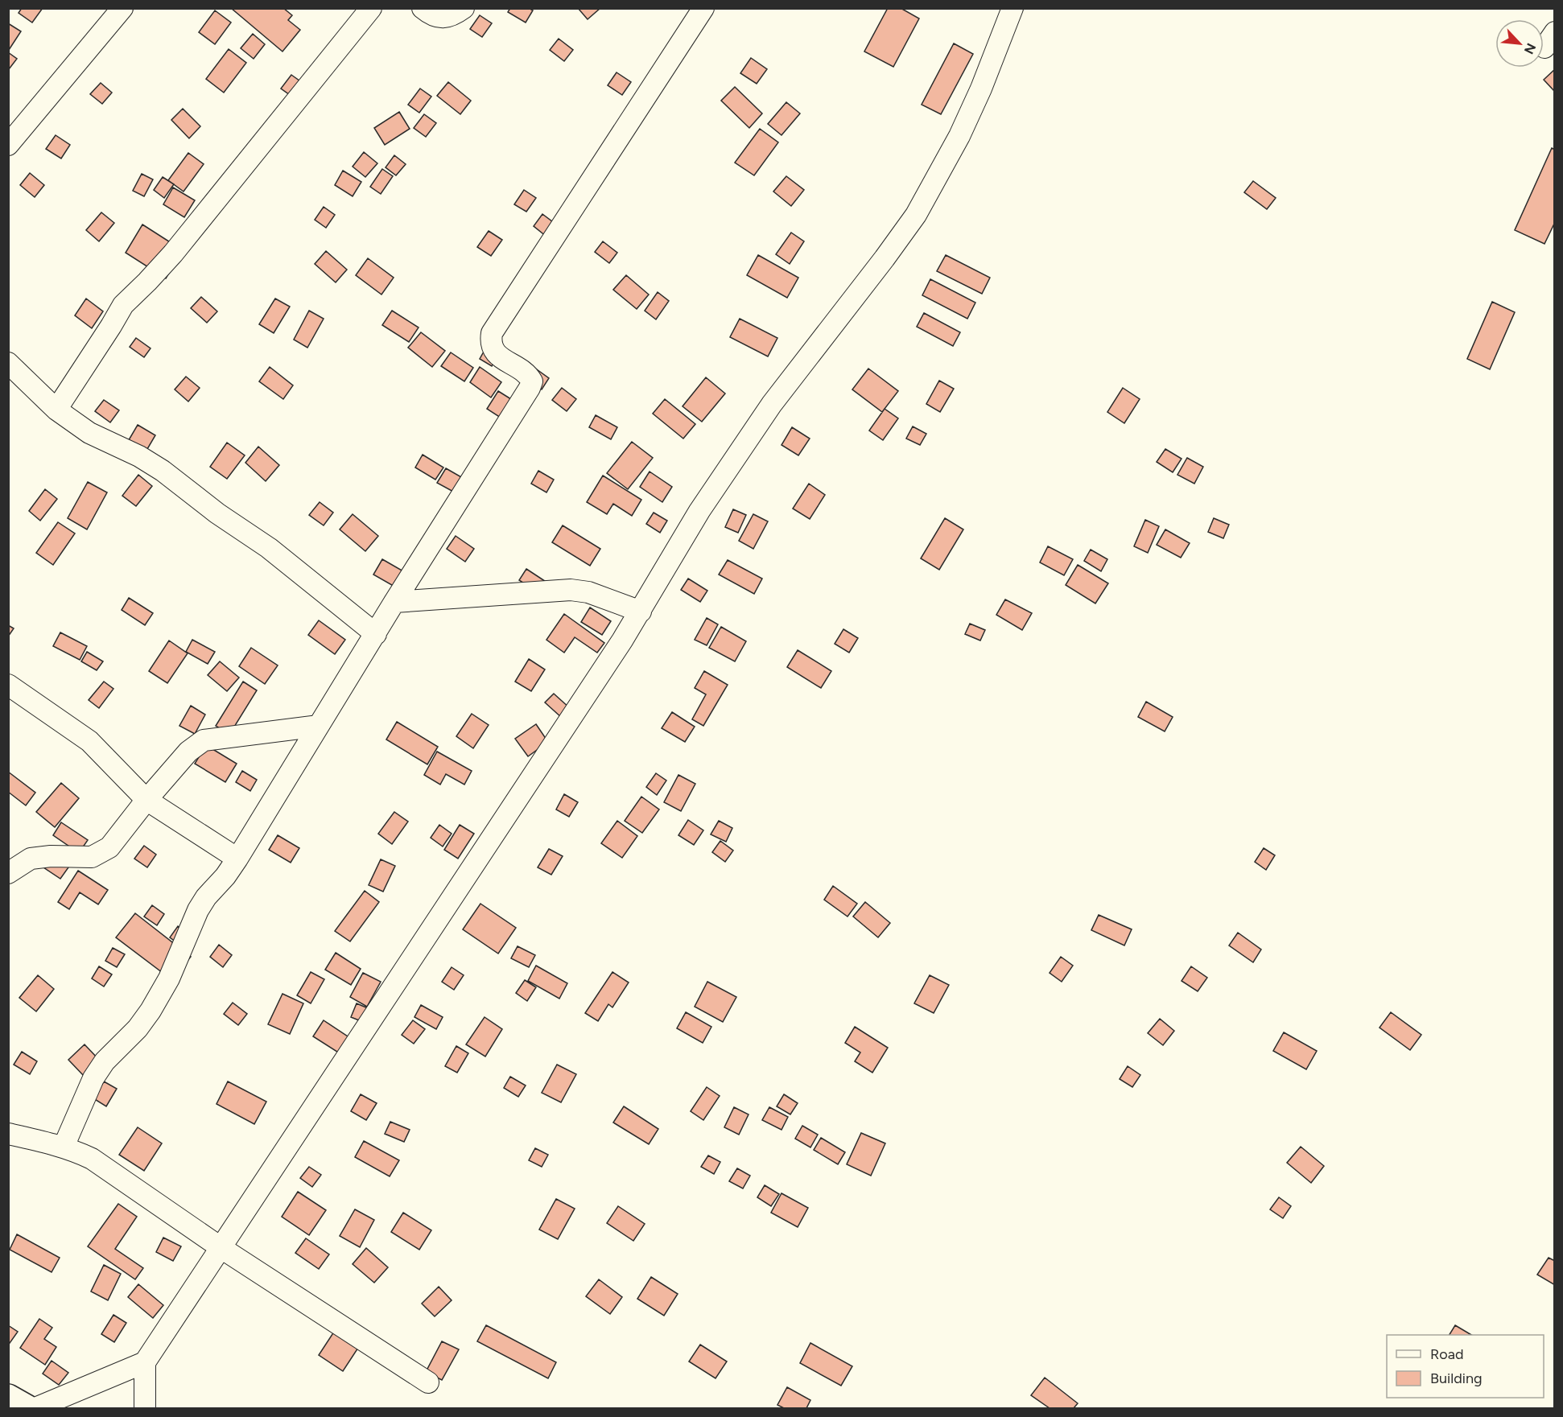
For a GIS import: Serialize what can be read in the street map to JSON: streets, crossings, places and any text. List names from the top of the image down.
{
  "legend": ["Road", "Building"],
  "north": "bottom right"
}
